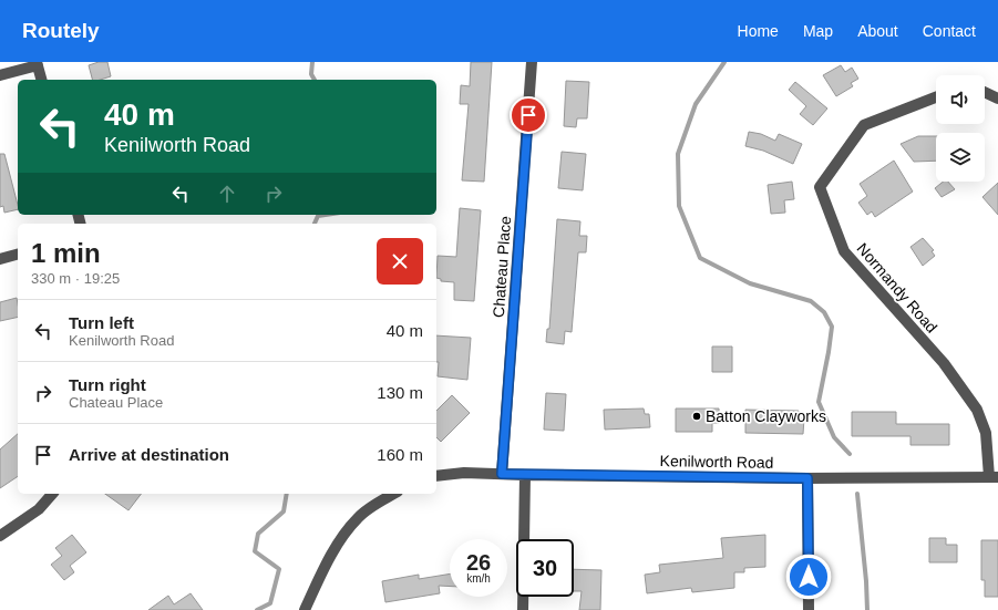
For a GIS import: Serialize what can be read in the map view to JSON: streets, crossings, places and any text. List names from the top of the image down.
{
  "streets": {
    "street": ["Chateau Place", "Normandy Road", "Kenilworth Road"]
  },
  "crossings": [
    ["Chateau Place", "Kenilworth Road"],
    ["Normandy Road", "Kenilworth Road"]
  ],
  "places": ["Batton Clayworks"],
  "page": {
    "header": "Routely",
    "nav": [
      "Home",
      "Map",
      "About",
      "Contact"
    ],
    "turn": ["40 m", "Kenilworth Road"],
    "heading": ["1 min", "330 m · 19:25"],
    "list": [
      {
        "name": "Turn left",
        "note": "Kenilworth Road",
        "value": "40 m"
      },
      {
        "name": "Turn right",
        "note": "Chateau Place",
        "value": "130 m"
      },
      {
        "name": "Arrive at destination",
        "value": "160 m"
      }
    ],
    "speed": "26 km/h",
    "limit": "30"
  }
}
